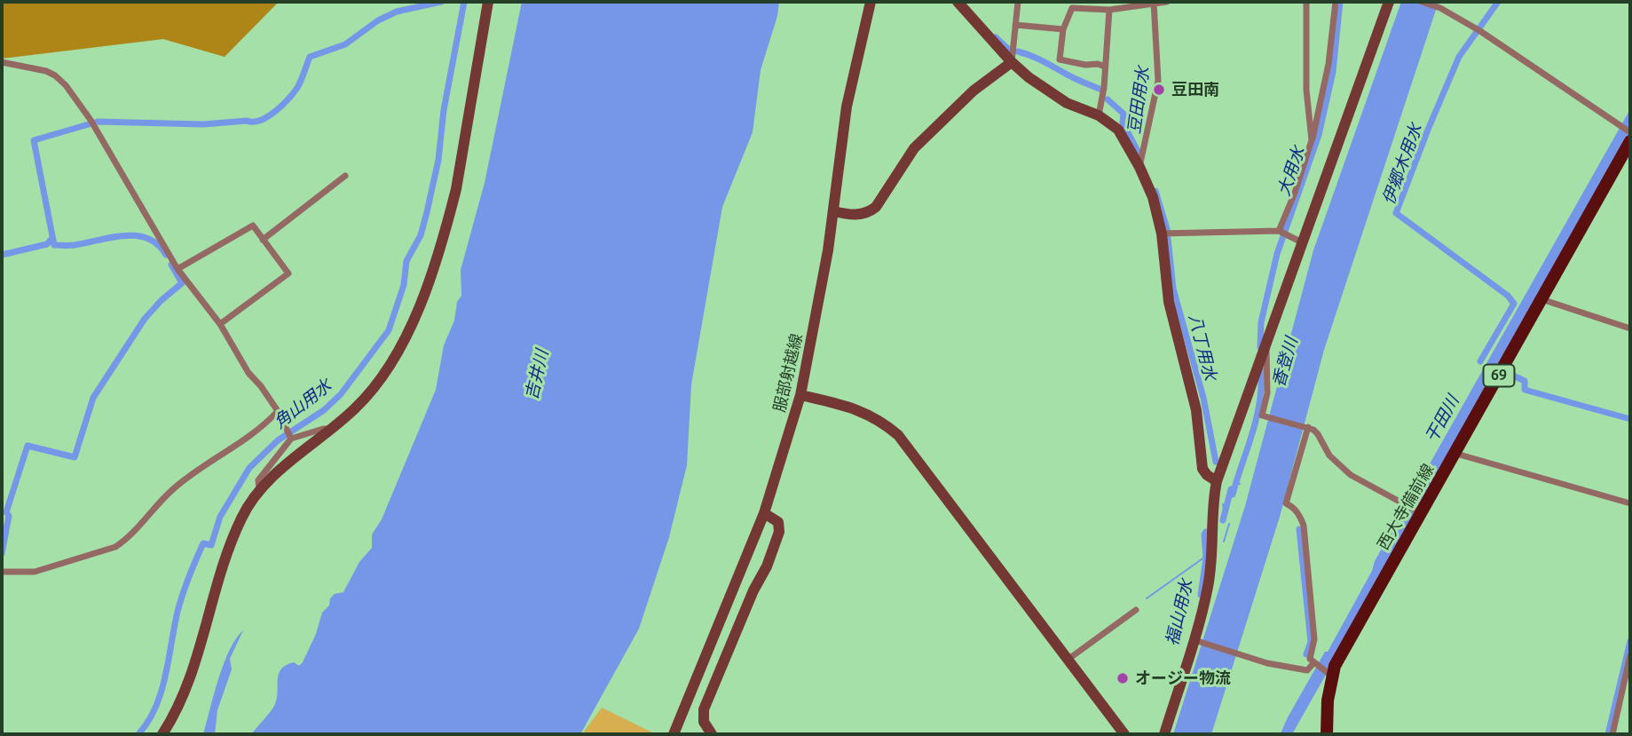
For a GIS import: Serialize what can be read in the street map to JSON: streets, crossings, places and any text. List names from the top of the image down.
{
  "streets": {
    "main road": ["69", "西大寺備前線"],
    "street": ["服部射越線"]
  },
  "water": [
    "豆田用水",
    "伊郷木用水",
    "大用水",
    "八丁用水",
    "香登川",
    "吉井川",
    "角山用水",
    "干田川",
    "福山用水"
  ],
  "places": ["豆田南", "オージー物流"]
}
